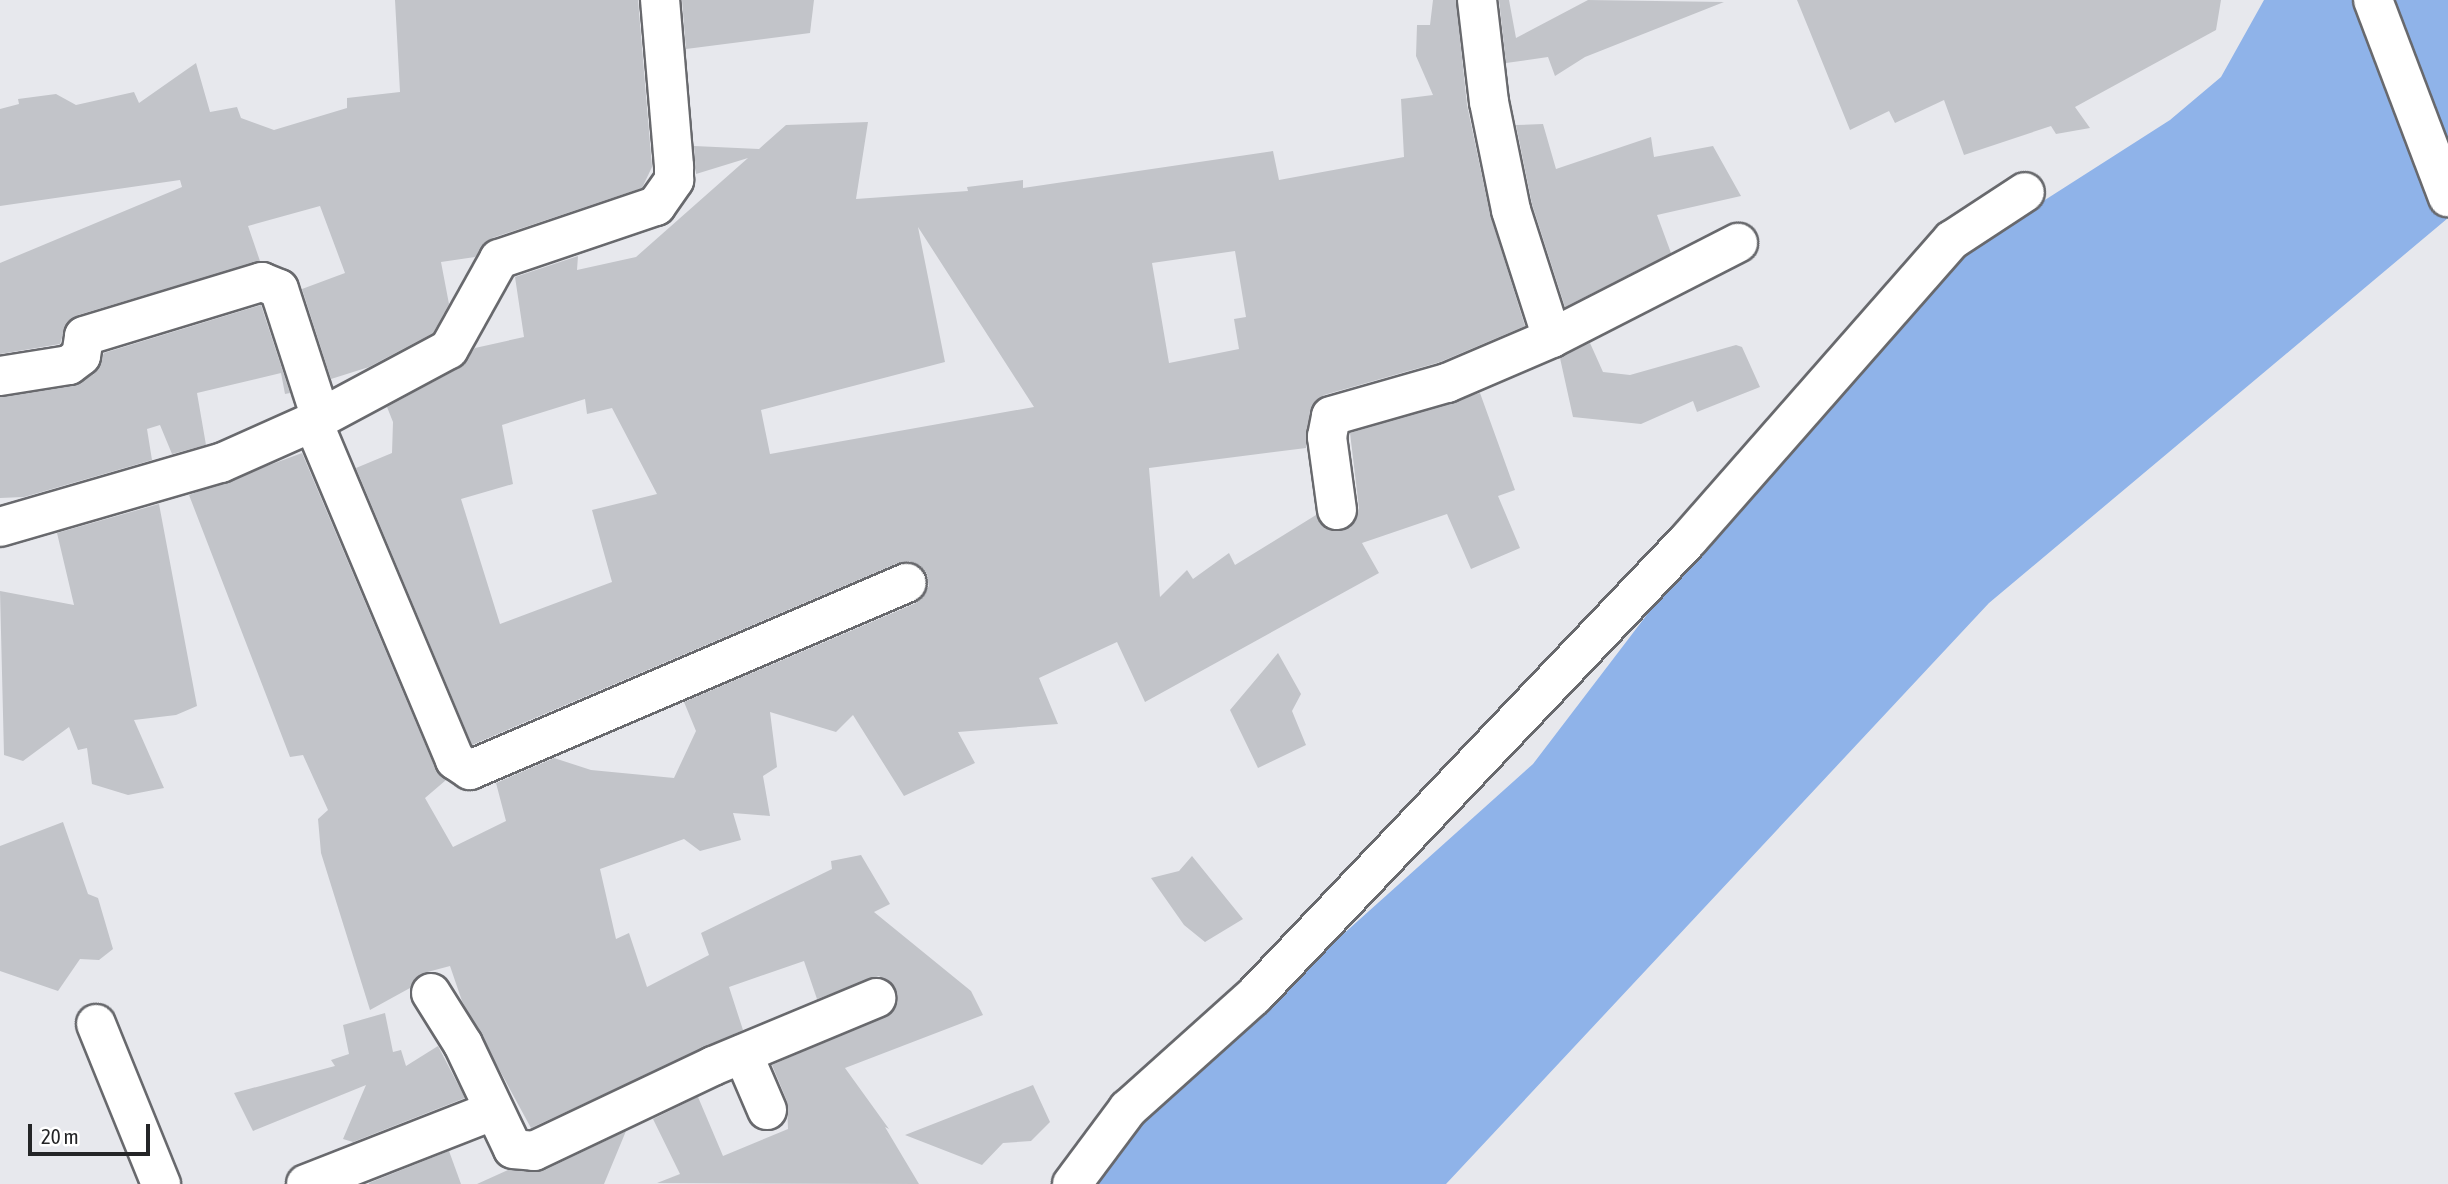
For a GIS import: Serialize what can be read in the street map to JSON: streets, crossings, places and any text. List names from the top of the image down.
{
  "scale_bar": "20 m"
}
